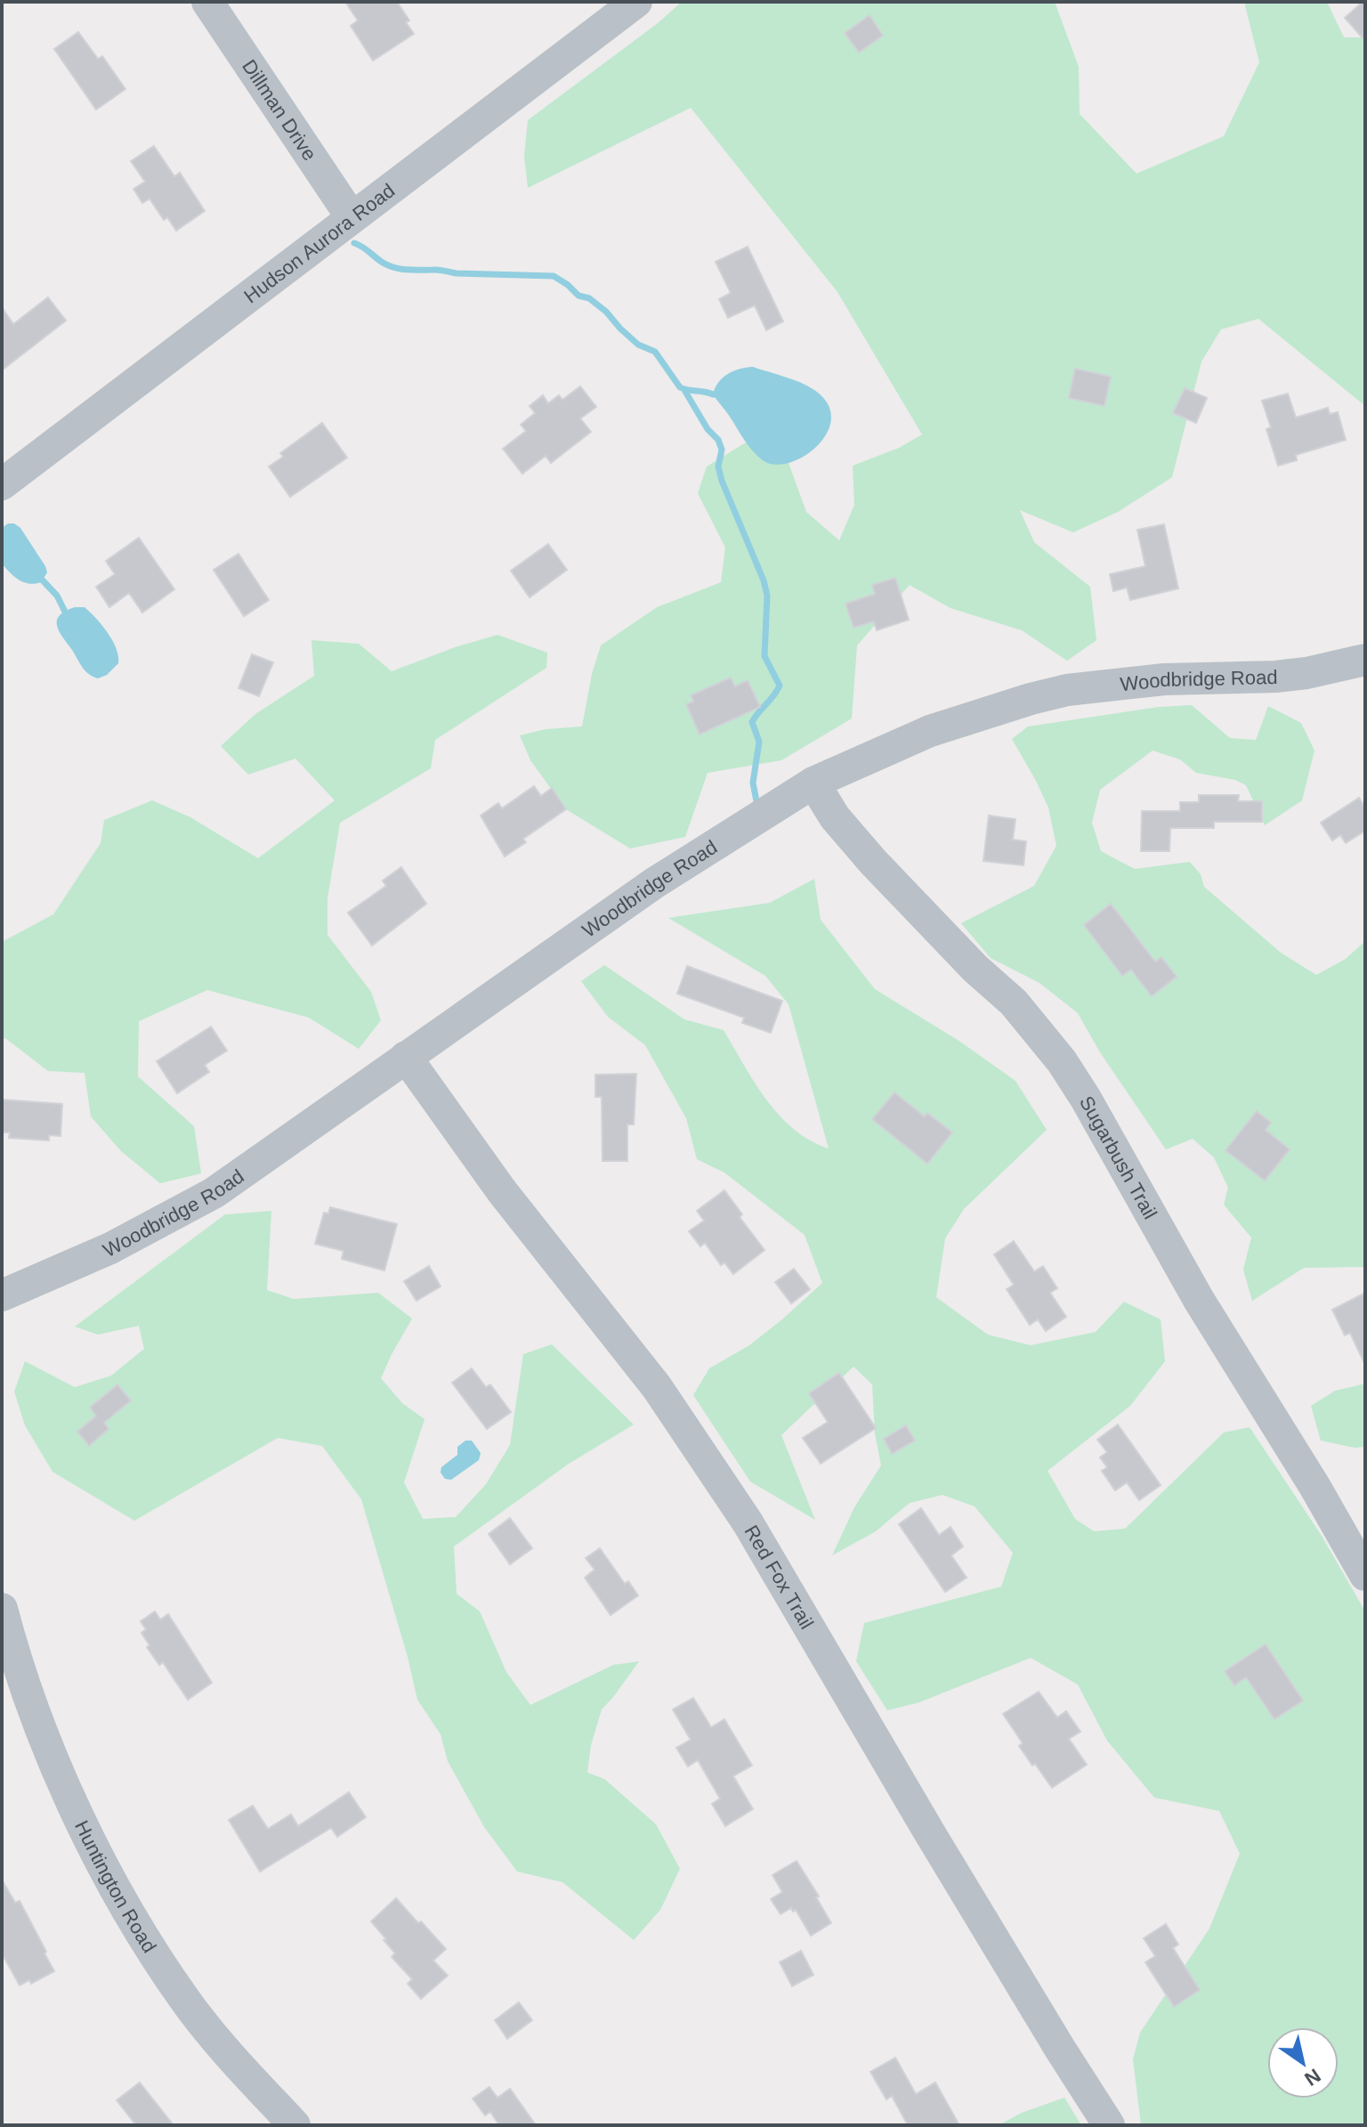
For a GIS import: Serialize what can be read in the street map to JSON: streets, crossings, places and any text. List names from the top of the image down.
{
  "streets": {
    "street": [
      "Dillman Drive",
      "Hudson Aurora Road",
      "Woodbridge Road",
      "Sugarbush Trail",
      "Red Fox Trail",
      "Huntington Road"
    ]
  },
  "crossings": [
    ["Dillman Drive", "Hudson Aurora Road"],
    ["Woodbridge Road", "Sugarbush Trail"],
    ["Woodbridge Road", "Red Fox Trail"]
  ],
  "north": "bottom right"
}
